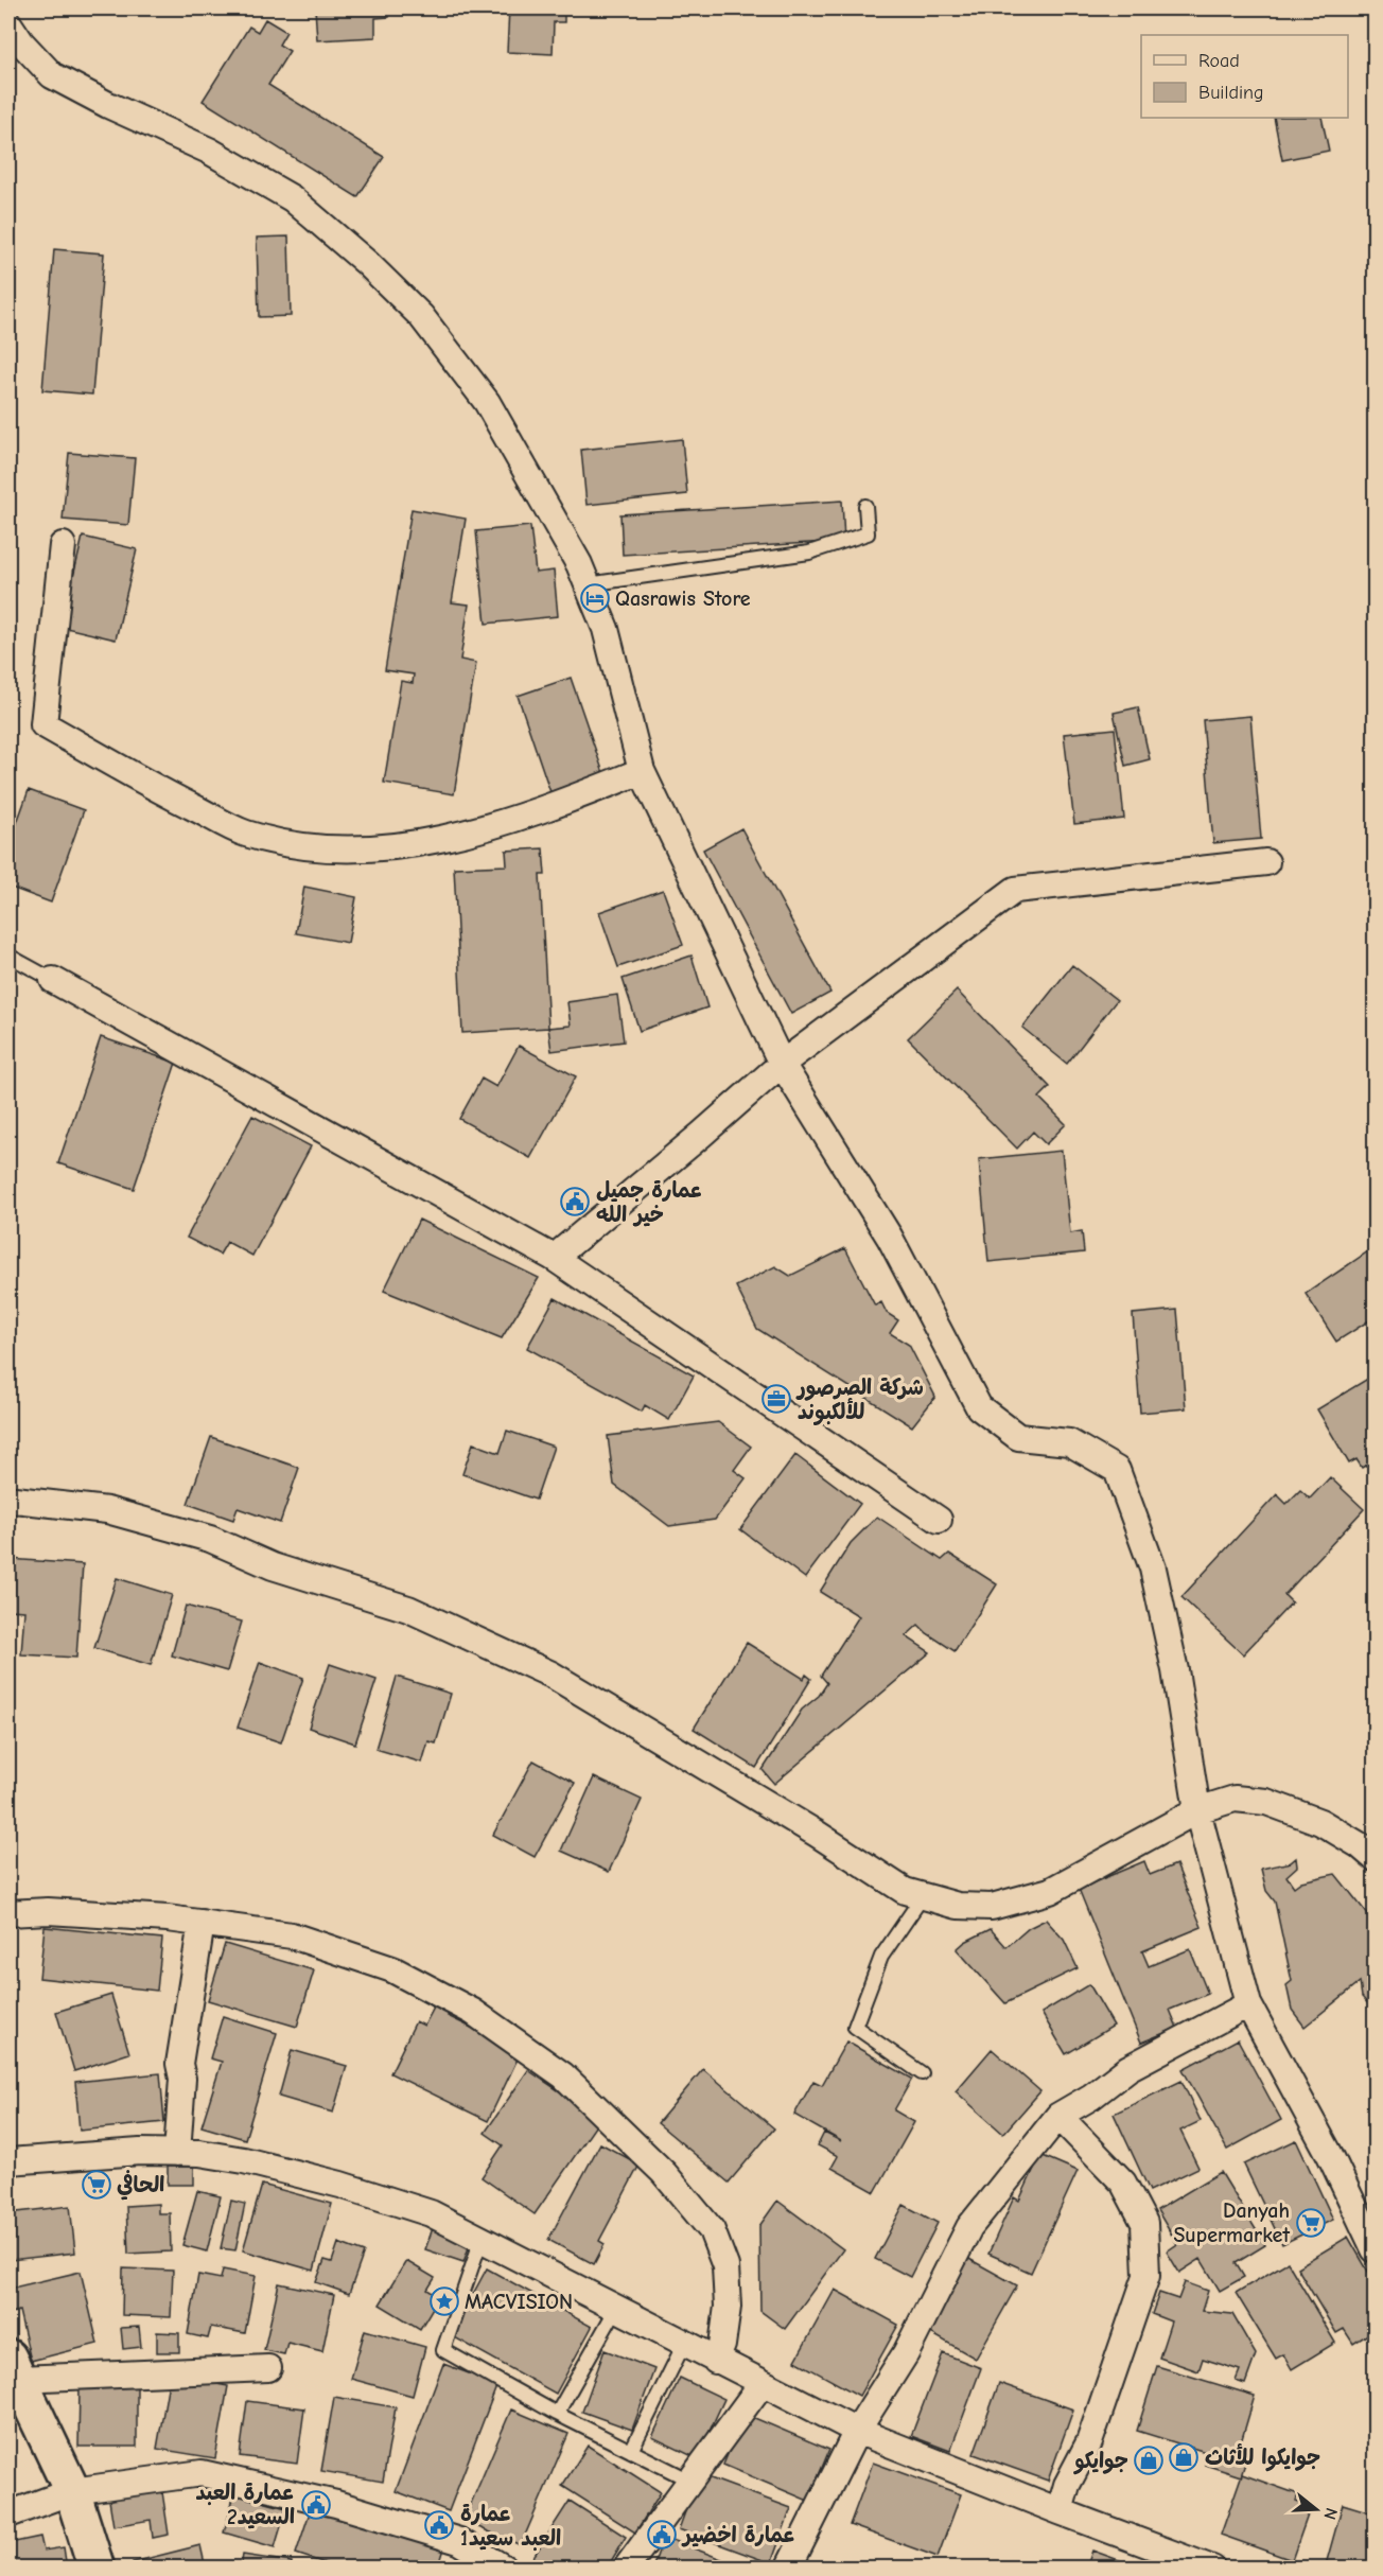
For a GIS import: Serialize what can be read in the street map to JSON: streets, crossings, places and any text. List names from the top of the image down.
{
  "places": {
    "hotel": ["Qasrawis Store"],
    "public building": [
      "عمارة جميل خير الله",
      "عمارة العبد السعيد2",
      "عمارة العبد سعيد1",
      "عمارة اخضير"
    ],
    "office": ["شركة الصرصور للألكبوند"],
    "supermarket": ["الحافي", "Danyah Supermarket"],
    "place": ["MACVISION"],
    "shop": ["جوايكوا للأثاث", "جوايكو"]
  },
  "legend": ["Road", "Building"],
  "north": "right"
}
